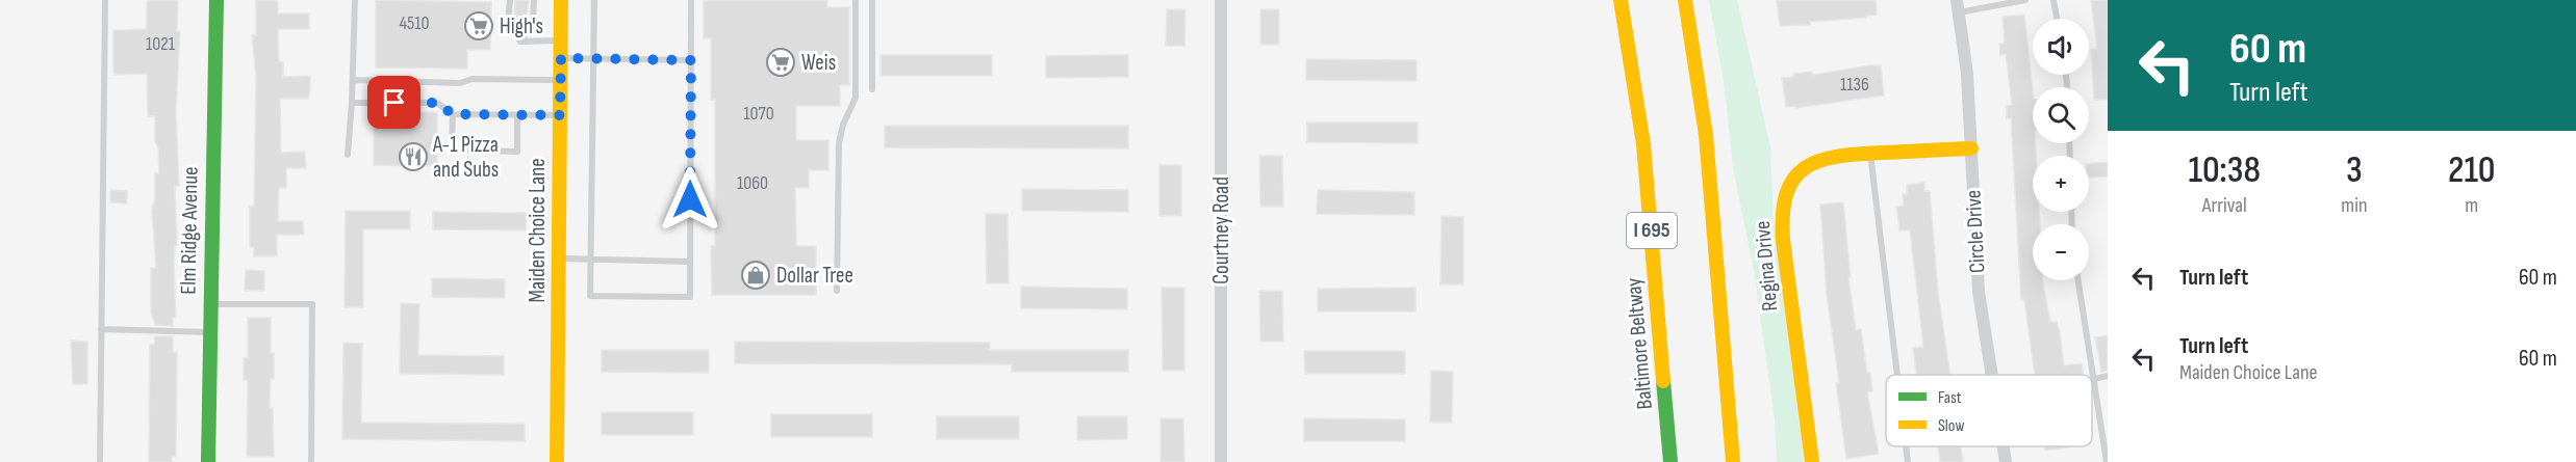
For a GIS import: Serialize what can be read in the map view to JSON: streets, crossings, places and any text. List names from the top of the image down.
{
  "streets": {
    "main road": [
      "Elm Ridge Avenue",
      "Maiden Choice Lane",
      "I 695",
      "Regina Drive",
      "Baltimore Beltway"
    ],
    "street": ["Courtney Road", "Circle Drive"]
  },
  "crossings": [
    ["Circle Drive", "Regina Drive"]
  ],
  "places": {
    "supermarket": ["High's", "Weis"],
    "restaurant": ["A-1 Pizza and Subs"],
    "shop": ["Dollar Tree"]
  },
  "house_numbers": [
    "4510",
    "1021",
    "1136",
    "1070",
    "1060"
  ],
  "legend": ["Fast", "Slow"],
  "page": {
    "turn": ["60 m", "Turn left"],
    "map_buttons": ["+", "−"],
    "eta": [
      "10:38",
      "Arrival",
      "3",
      "min",
      "210",
      "m"
    ],
    "list": [
      {
        "name": "Turn left",
        "value": "60 m"
      },
      {
        "name": "Turn left",
        "note": "Maiden Choice Lane",
        "value": "60 m"
      }
    ]
  }
}
